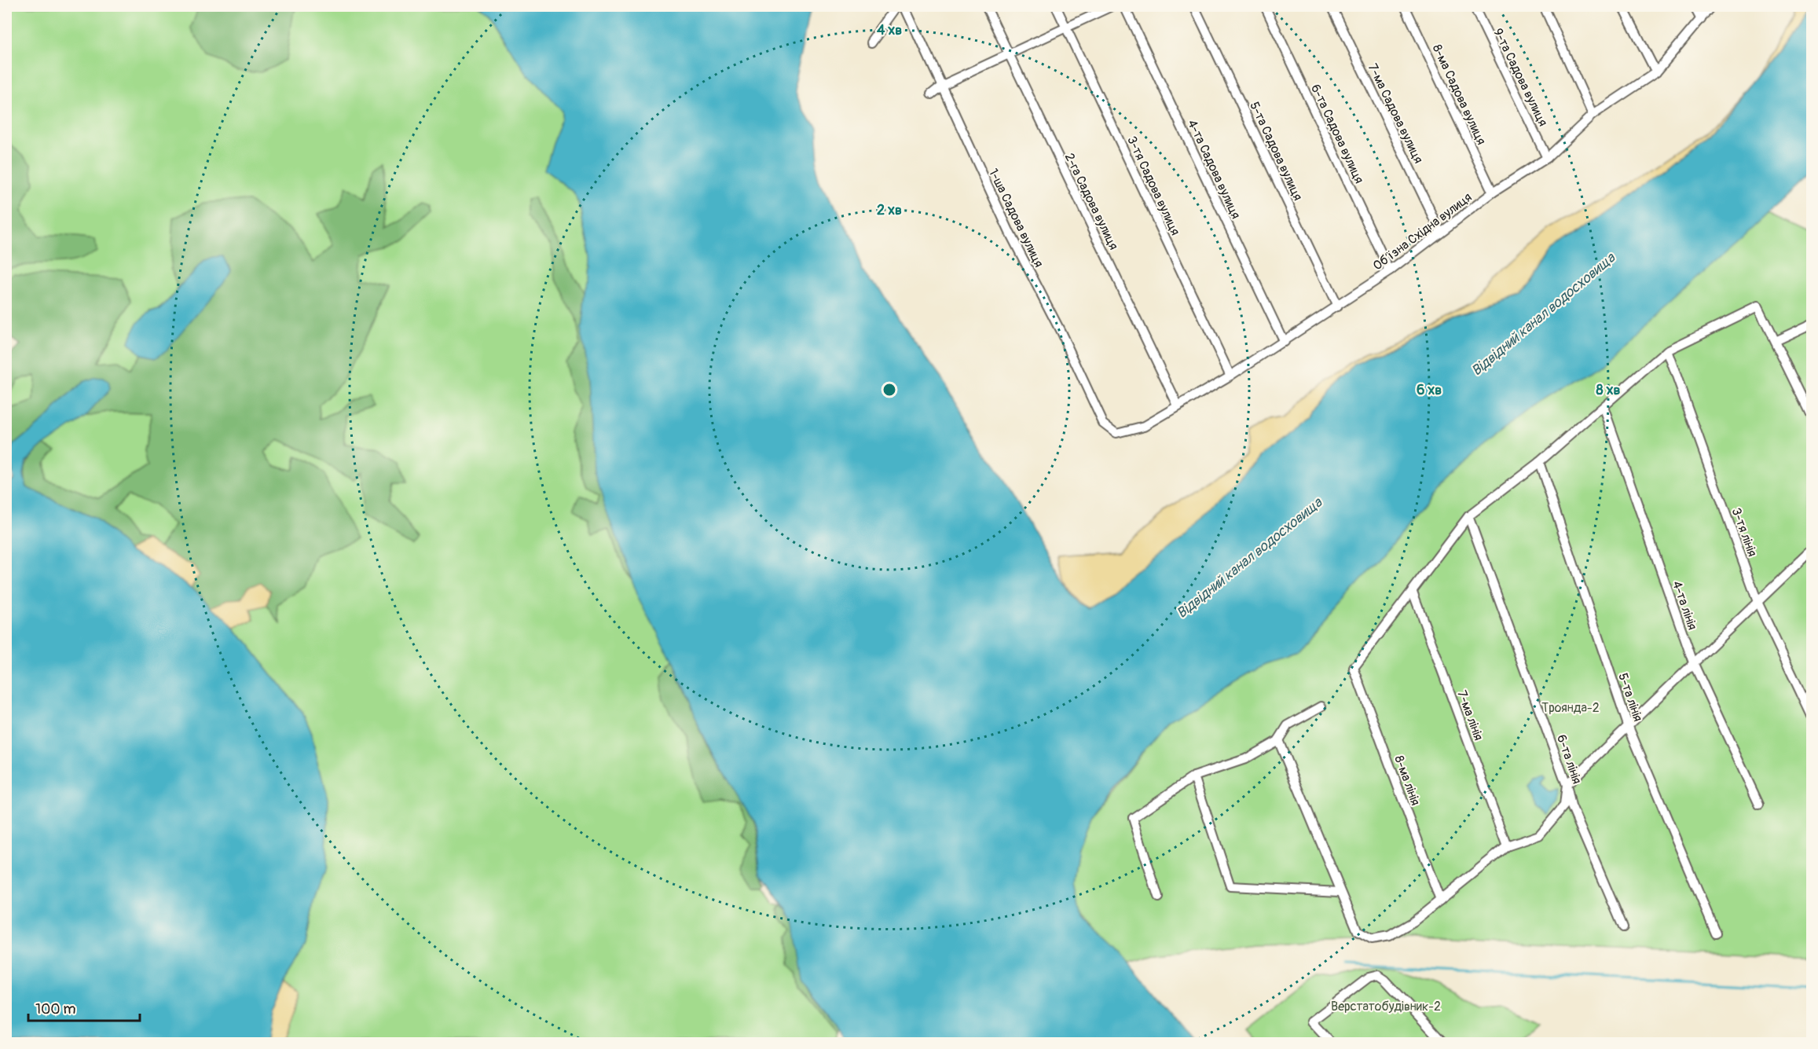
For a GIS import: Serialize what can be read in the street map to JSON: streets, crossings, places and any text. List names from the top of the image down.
{
  "streets": {
    "street": [
      "9-та Садова вулиця",
      "8-ма Садова вулиця",
      "7-ма Садова вулиця",
      "6-та Садова вулиця",
      "5-та Садова вулиця",
      "4-та Садова вулиця",
      "3-тя Садова вулиця",
      "2-га Садова вулиця",
      "1-ша Садова вулиця",
      "Обʼїзна Східна вулиця",
      "3-тя лінія",
      "4-та лінія",
      "5-та лінія",
      "7-ма лінія",
      "6-та лінія",
      "8-ма лінія"
    ]
  },
  "crossings": [
    ["9-та Садова вулиця", "Обʼїзна Східна вулиця"],
    ["8-ма Садова вулиця", "Обʼїзна Східна вулиця"],
    ["7-ма Садова вулиця", "Обʼїзна Східна вулиця"],
    ["6-та Садова вулиця", "Обʼїзна Східна вулиця"],
    ["5-та Садова вулиця", "Обʼїзна Східна вулиця"],
    ["4-та Садова вулиця", "Обʼїзна Східна вулиця"],
    ["3-тя Садова вулиця", "Обʼїзна Східна вулиця"],
    ["2-га Садова вулиця", "Обʼїзна Східна вулиця"],
    ["1-ша Садова вулиця", "Обʼїзна Східна вулиця"],
    ["7-ма лінія", "8-ма лінія"]
  ],
  "water": ["Відвідний канал водосховища"],
  "parks": ["Троянда-2", "Верстатобудівник-2"],
  "scale_bar": "100 m",
  "rings": [
    "4 хв",
    "2 хв",
    "6 хв",
    "8 хв"
  ]
}
